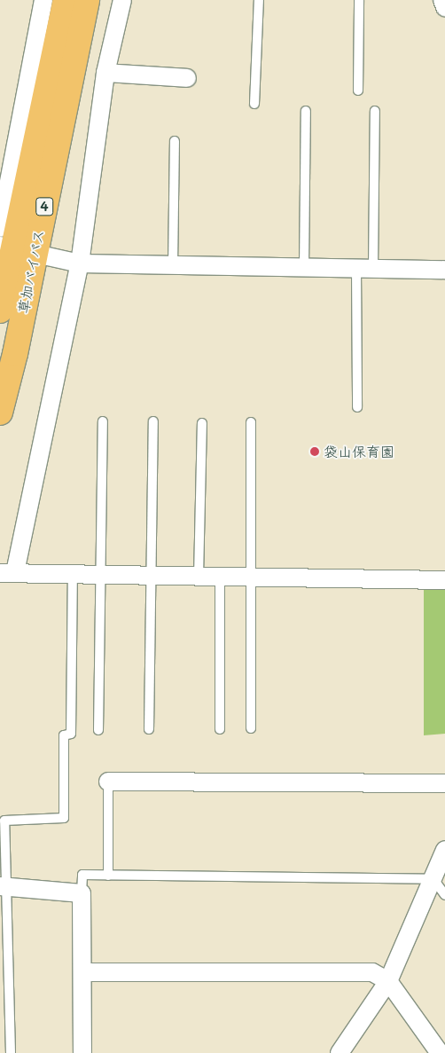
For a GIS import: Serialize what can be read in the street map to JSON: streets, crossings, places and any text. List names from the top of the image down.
{
  "streets": {
    "highway": ["4", "草加バイパス"]
  },
  "places": ["袋山保育園"]
}
